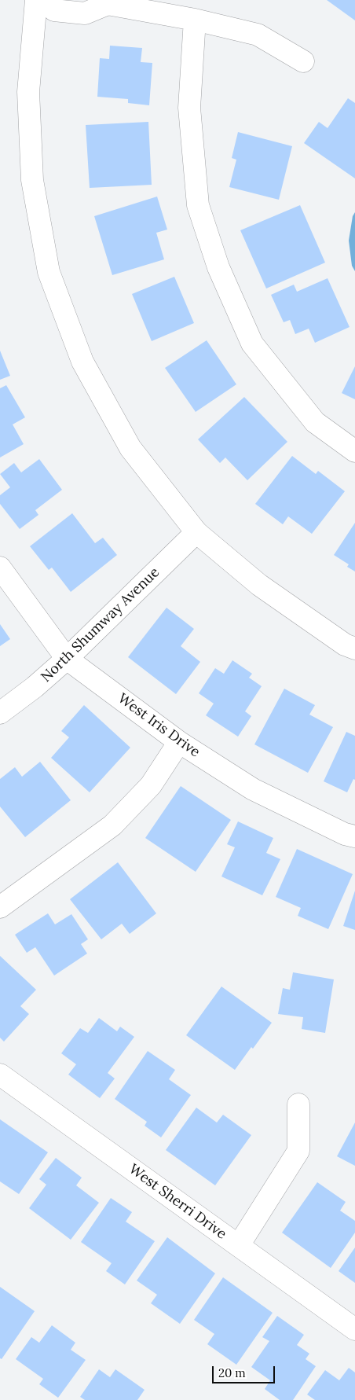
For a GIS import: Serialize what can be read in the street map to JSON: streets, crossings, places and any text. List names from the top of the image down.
{
  "streets": {
    "street": ["North Shumway Avenue", "West Iris Drive", "West Sherri Drive"]
  },
  "crossings": [
    ["North Shumway Avenue", "West Iris Drive"]
  ],
  "scale_bar": "20 m"
}
